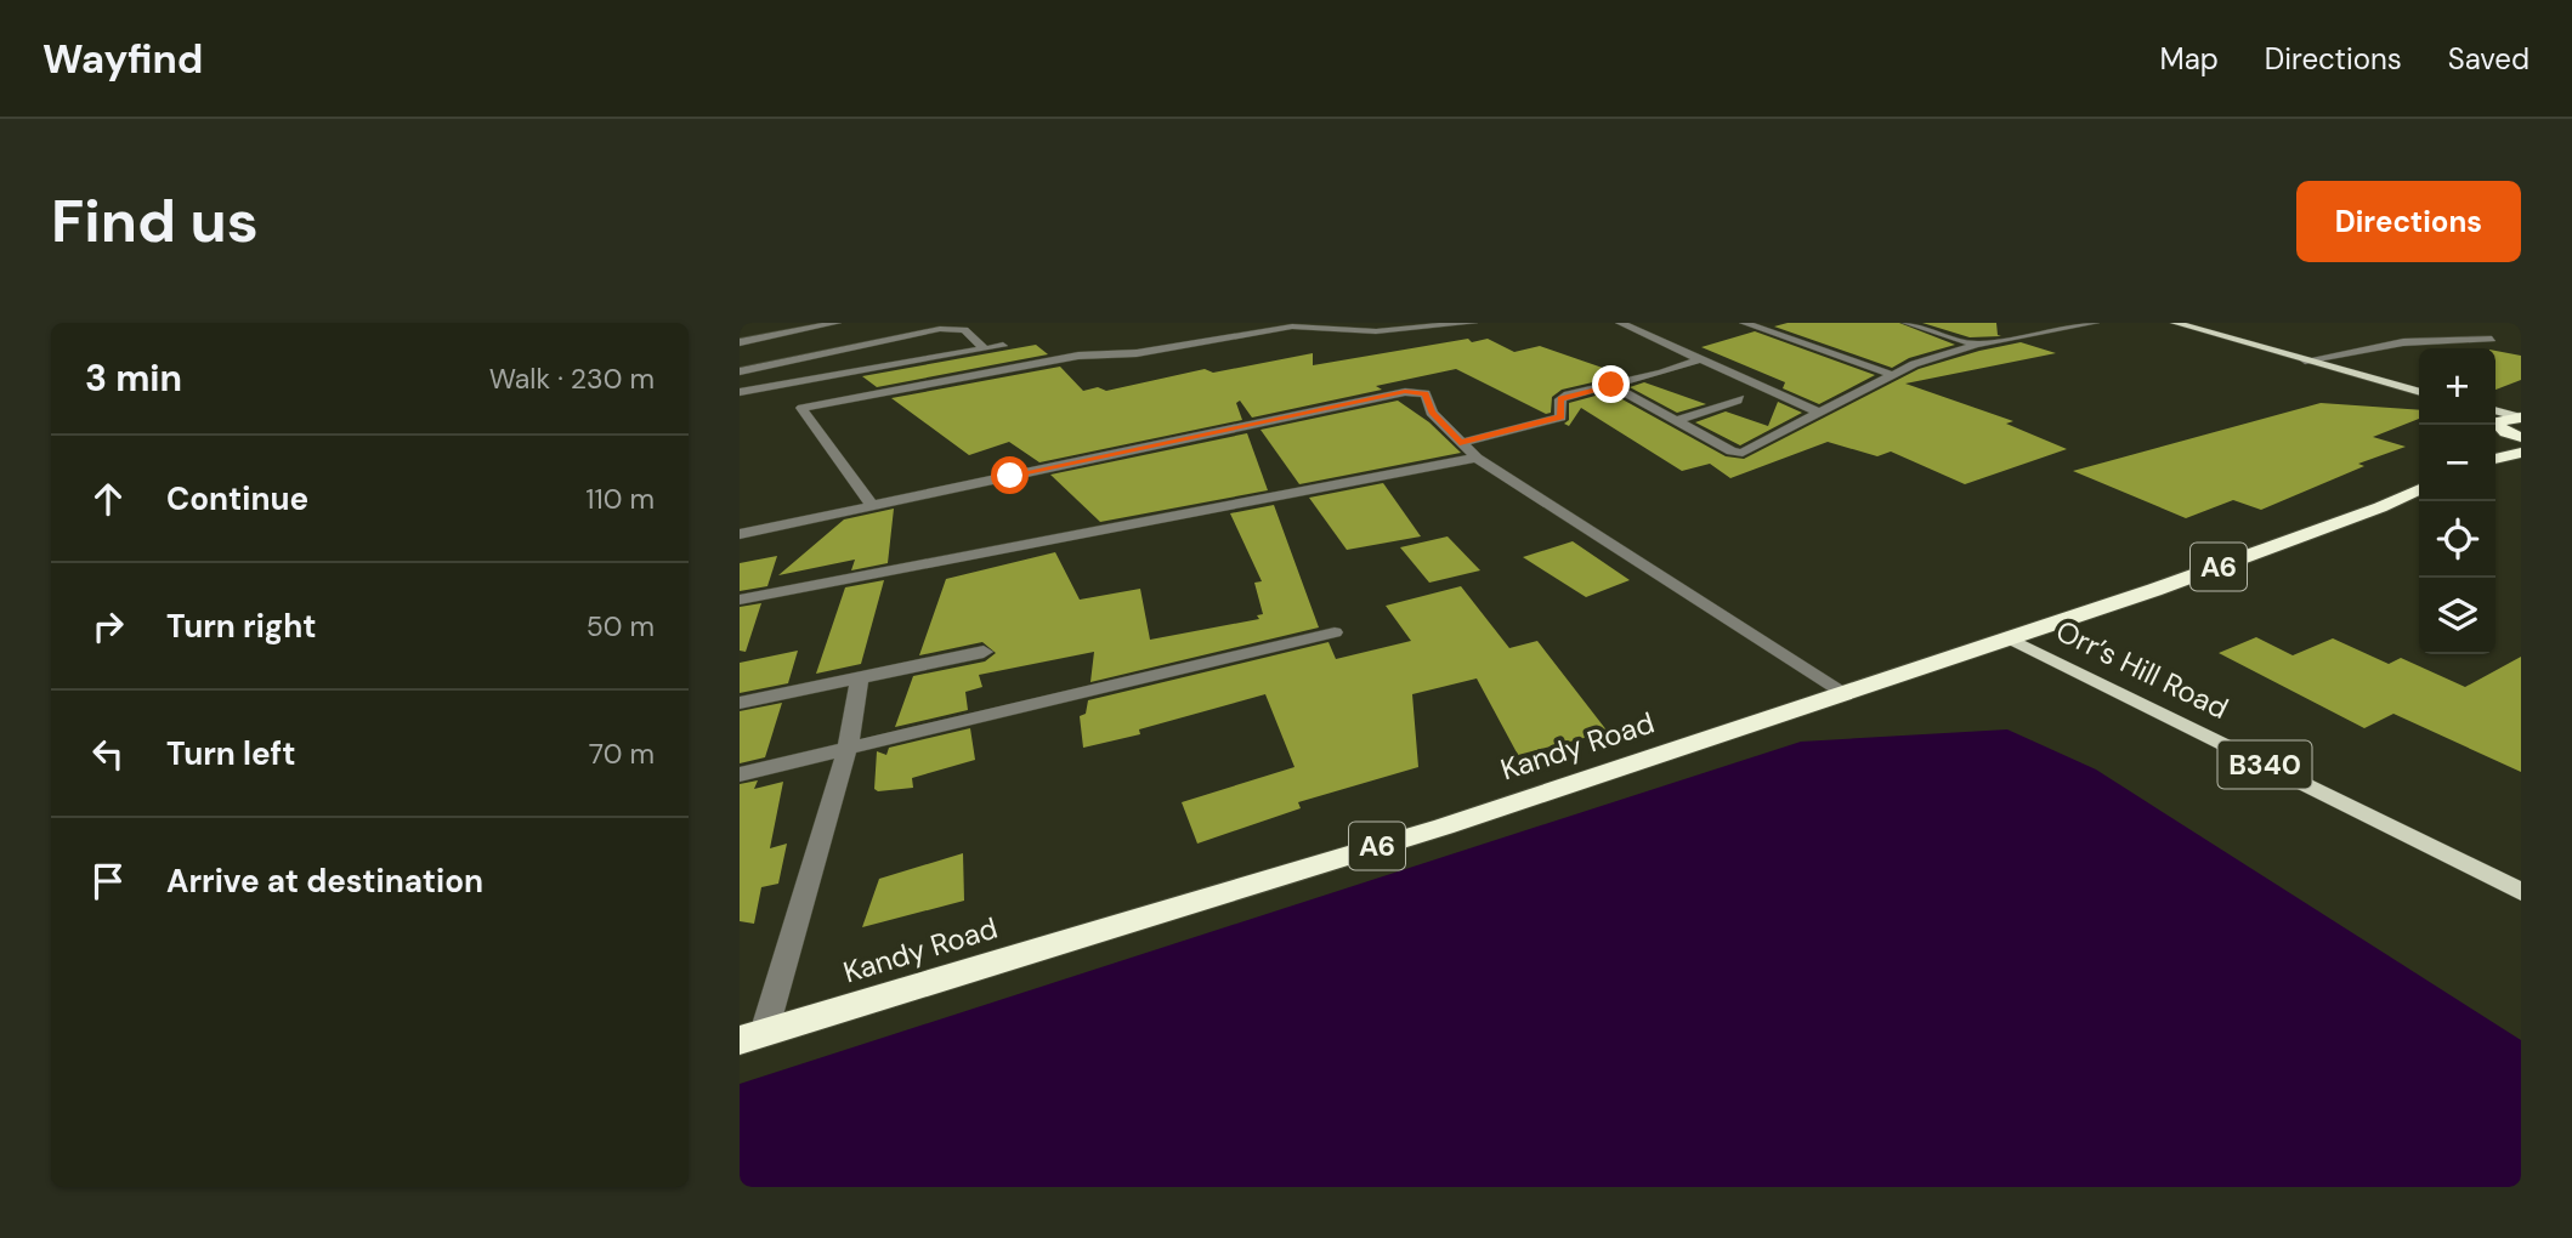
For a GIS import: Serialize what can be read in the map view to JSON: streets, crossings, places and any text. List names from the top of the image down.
{
  "streets": {
    "highway": ["A6", "Kandy Road"],
    "main road": ["Orr’s Hill Road", "B340"]
  },
  "crossings": [
    ["Orr’s Hill Road", "Kandy Road"]
  ],
  "page": {
    "header": "Wayfind",
    "nav": ["Map", "Directions", "Saved"],
    "buttons": "Directions",
    "title": "Find us",
    "heading": ["3 min", "Walk · 230 m"],
    "map_buttons": ["+", "−"],
    "list": [
      ["Continue", "110 m"],
      ["Turn right", "50 m"],
      ["Turn left", "70 m"],
      "Arrive at destination"
    ]
  }
}
